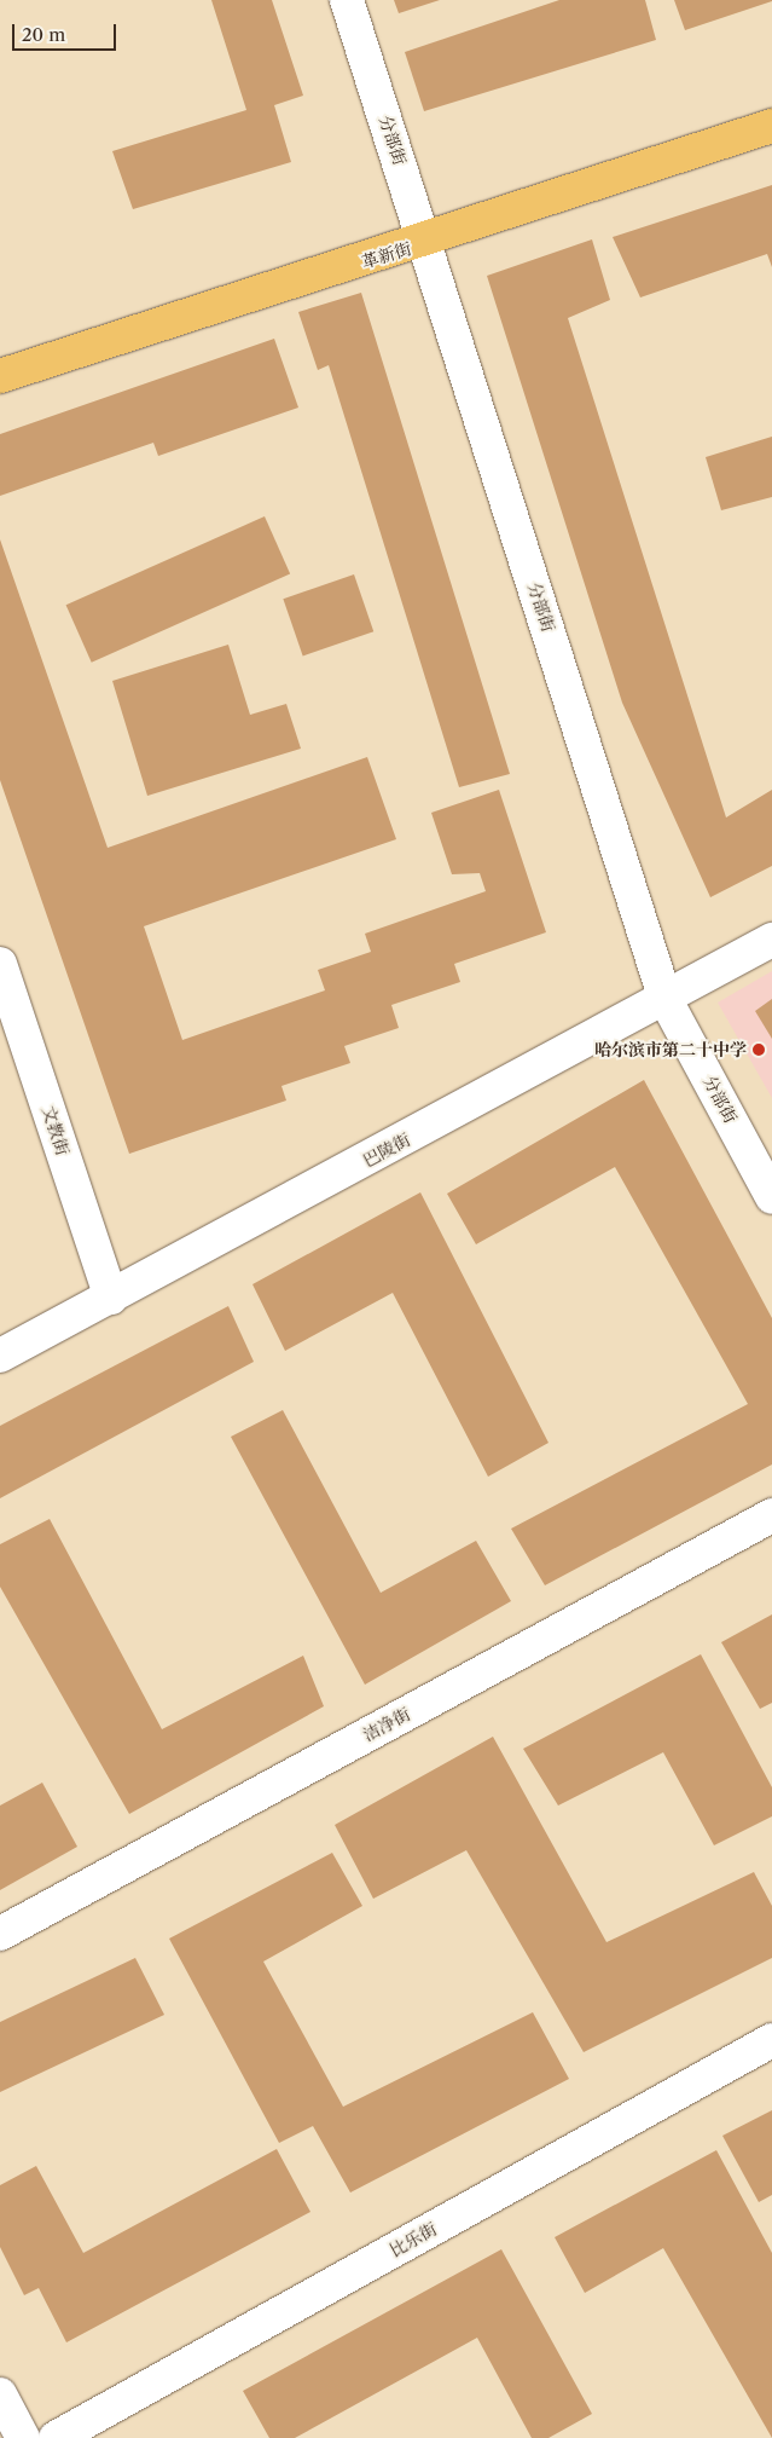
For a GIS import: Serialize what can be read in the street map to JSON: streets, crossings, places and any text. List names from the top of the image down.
{
  "streets": {
    "main road": ["革新街"],
    "street": [
      "分部街",
      "文教街",
      "巴陵街",
      "洁净街",
      "比乐街"
    ]
  },
  "crossings": [
    ["分部街", "革新街"],
    ["分部街", "巴陵街"],
    ["文教街", "巴陵街"]
  ],
  "places": ["哈尔滨市第二十中学"],
  "scale_bar": "20 m"
}
